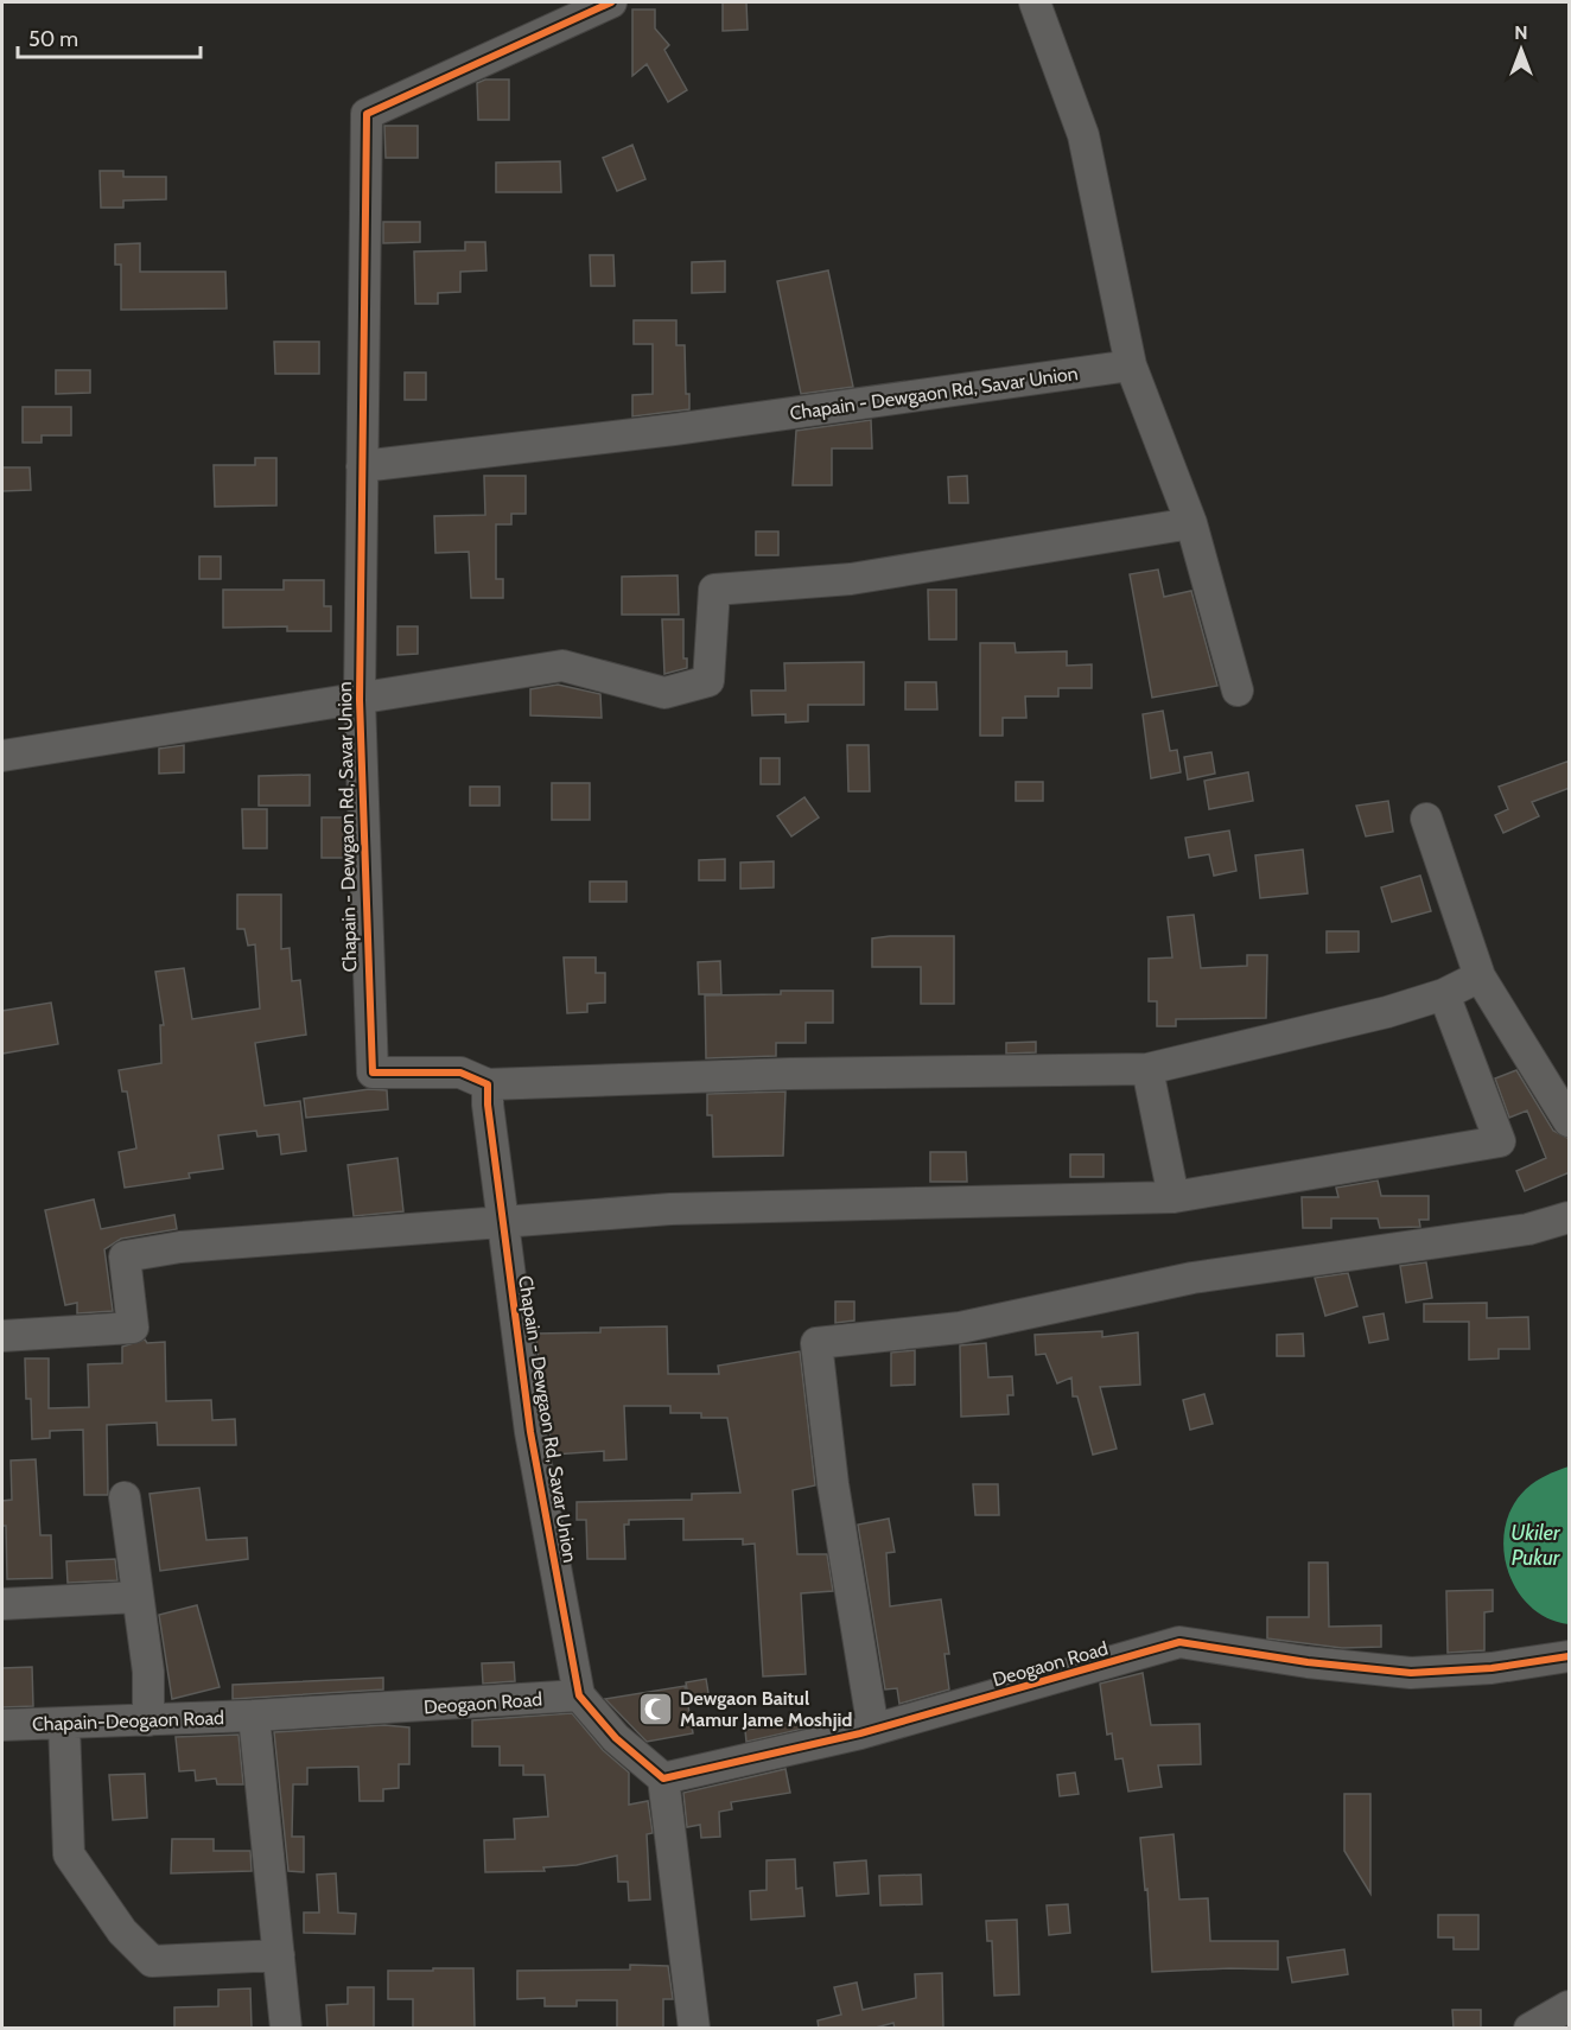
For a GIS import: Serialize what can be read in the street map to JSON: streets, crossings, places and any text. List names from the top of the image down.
{
  "streets": {
    "street": ["Chapain - Dewgaon Rd, Savar Union", "Deogaon Road", "Chapain-Deogaon Road"]
  },
  "crossings": [
    ["Chapain - Dewgaon Rd, Savar Union", "Deogaon Road"],
    ["Deogaon Road", "Chapain-Deogaon Road"]
  ],
  "water": ["Ukiler Pukur"],
  "places": {
    "mosque": ["Dewgaon Baitul Mamur Jame Moshjid"]
  },
  "scale_bar": "50 m",
  "north": "top"
}
